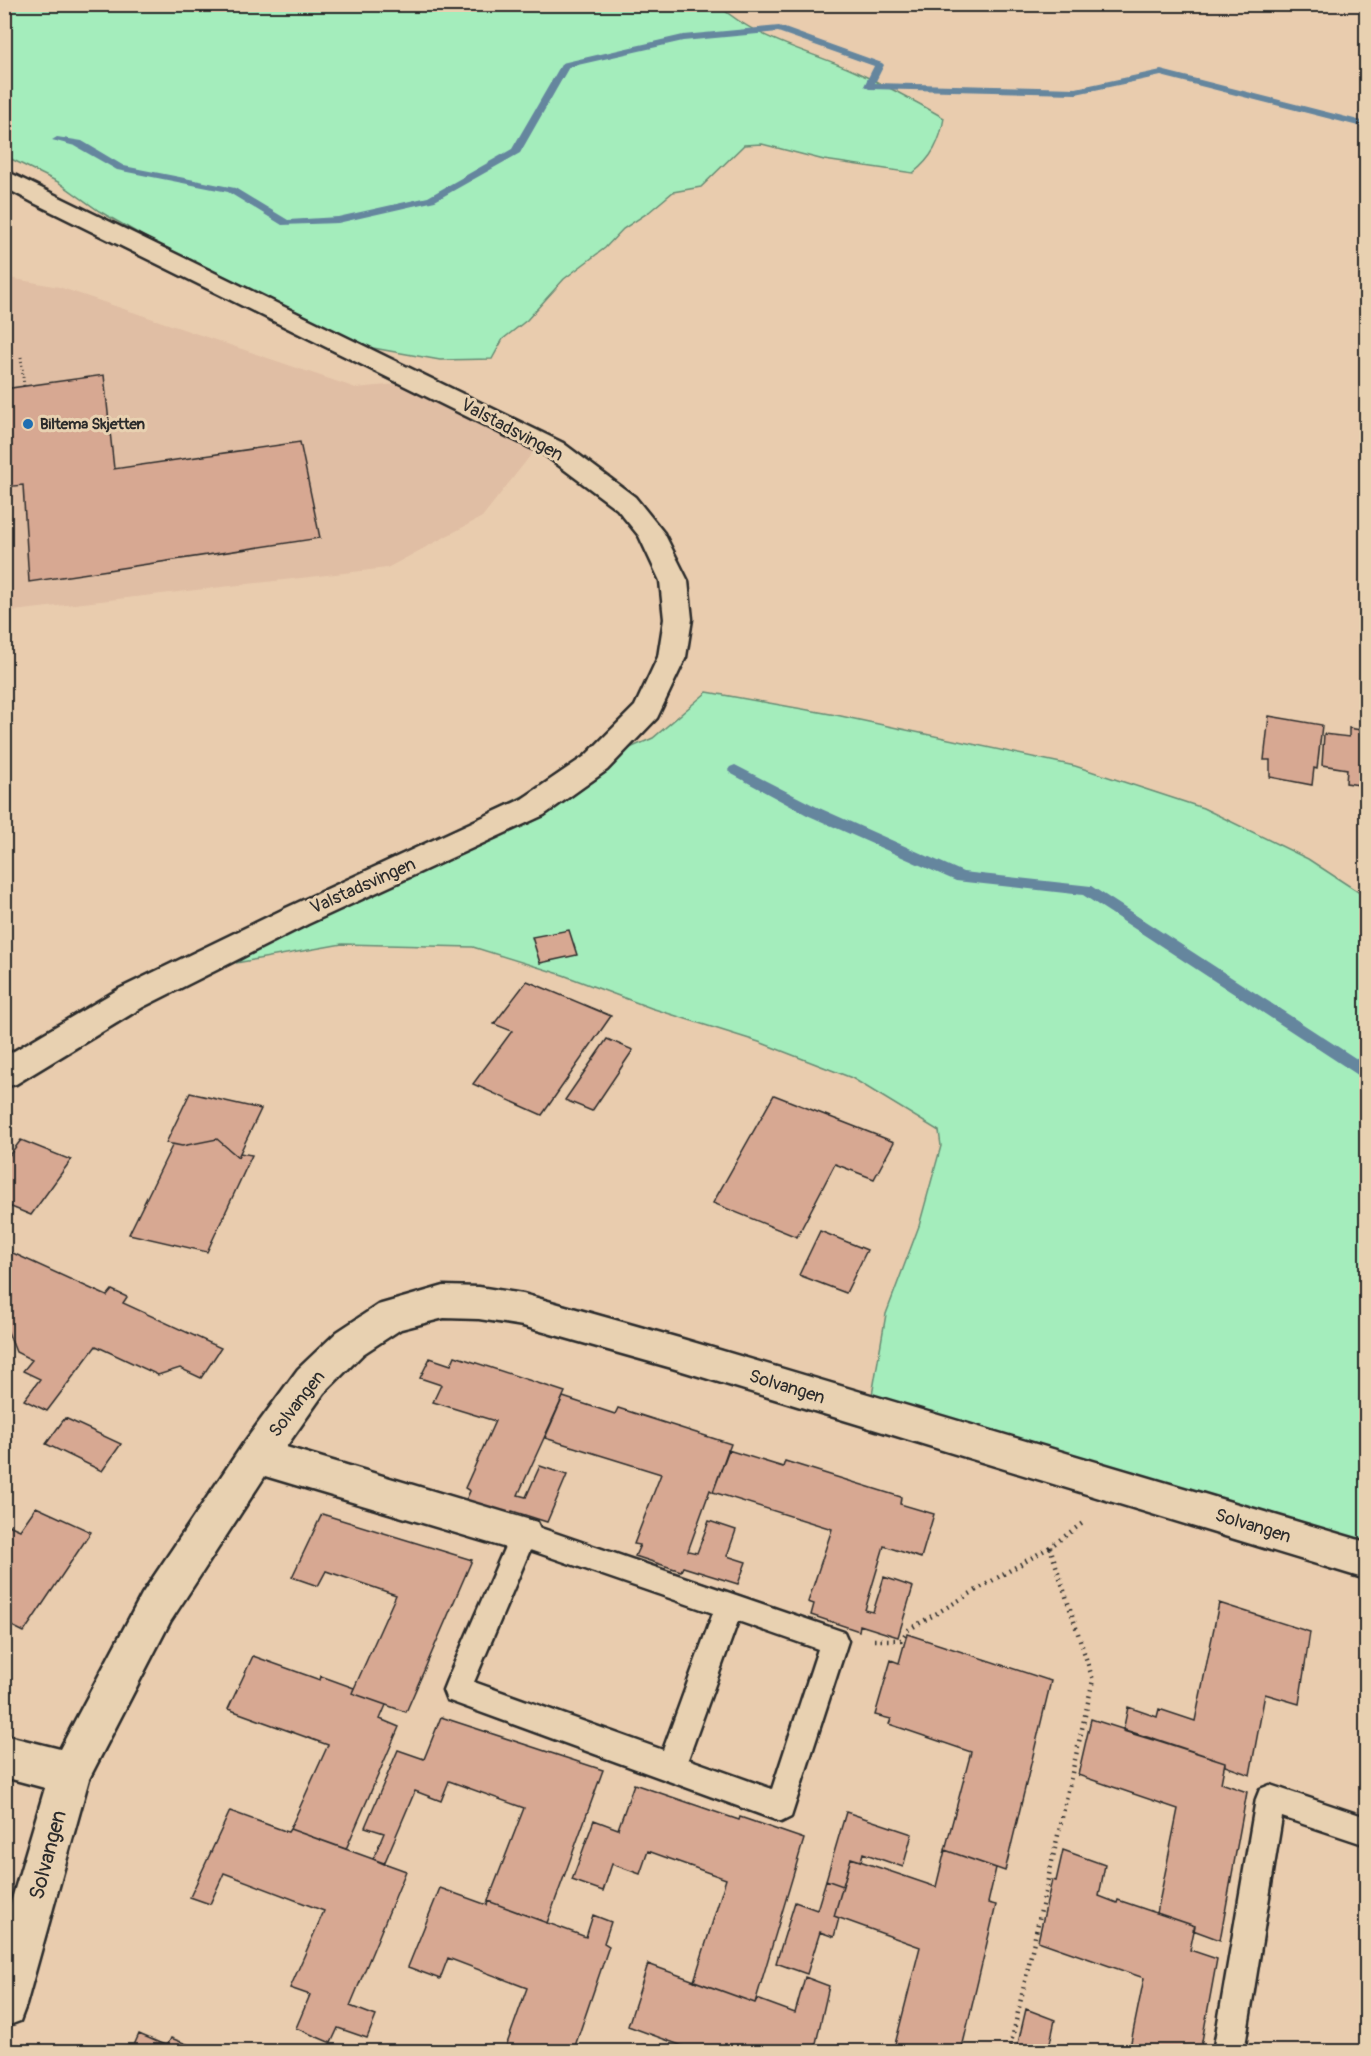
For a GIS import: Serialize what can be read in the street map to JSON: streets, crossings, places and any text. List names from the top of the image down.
{
  "streets": {
    "street": ["Valstadsvingen", "Solvangen"]
  },
  "places": ["Biltema Skjetten"]
}
